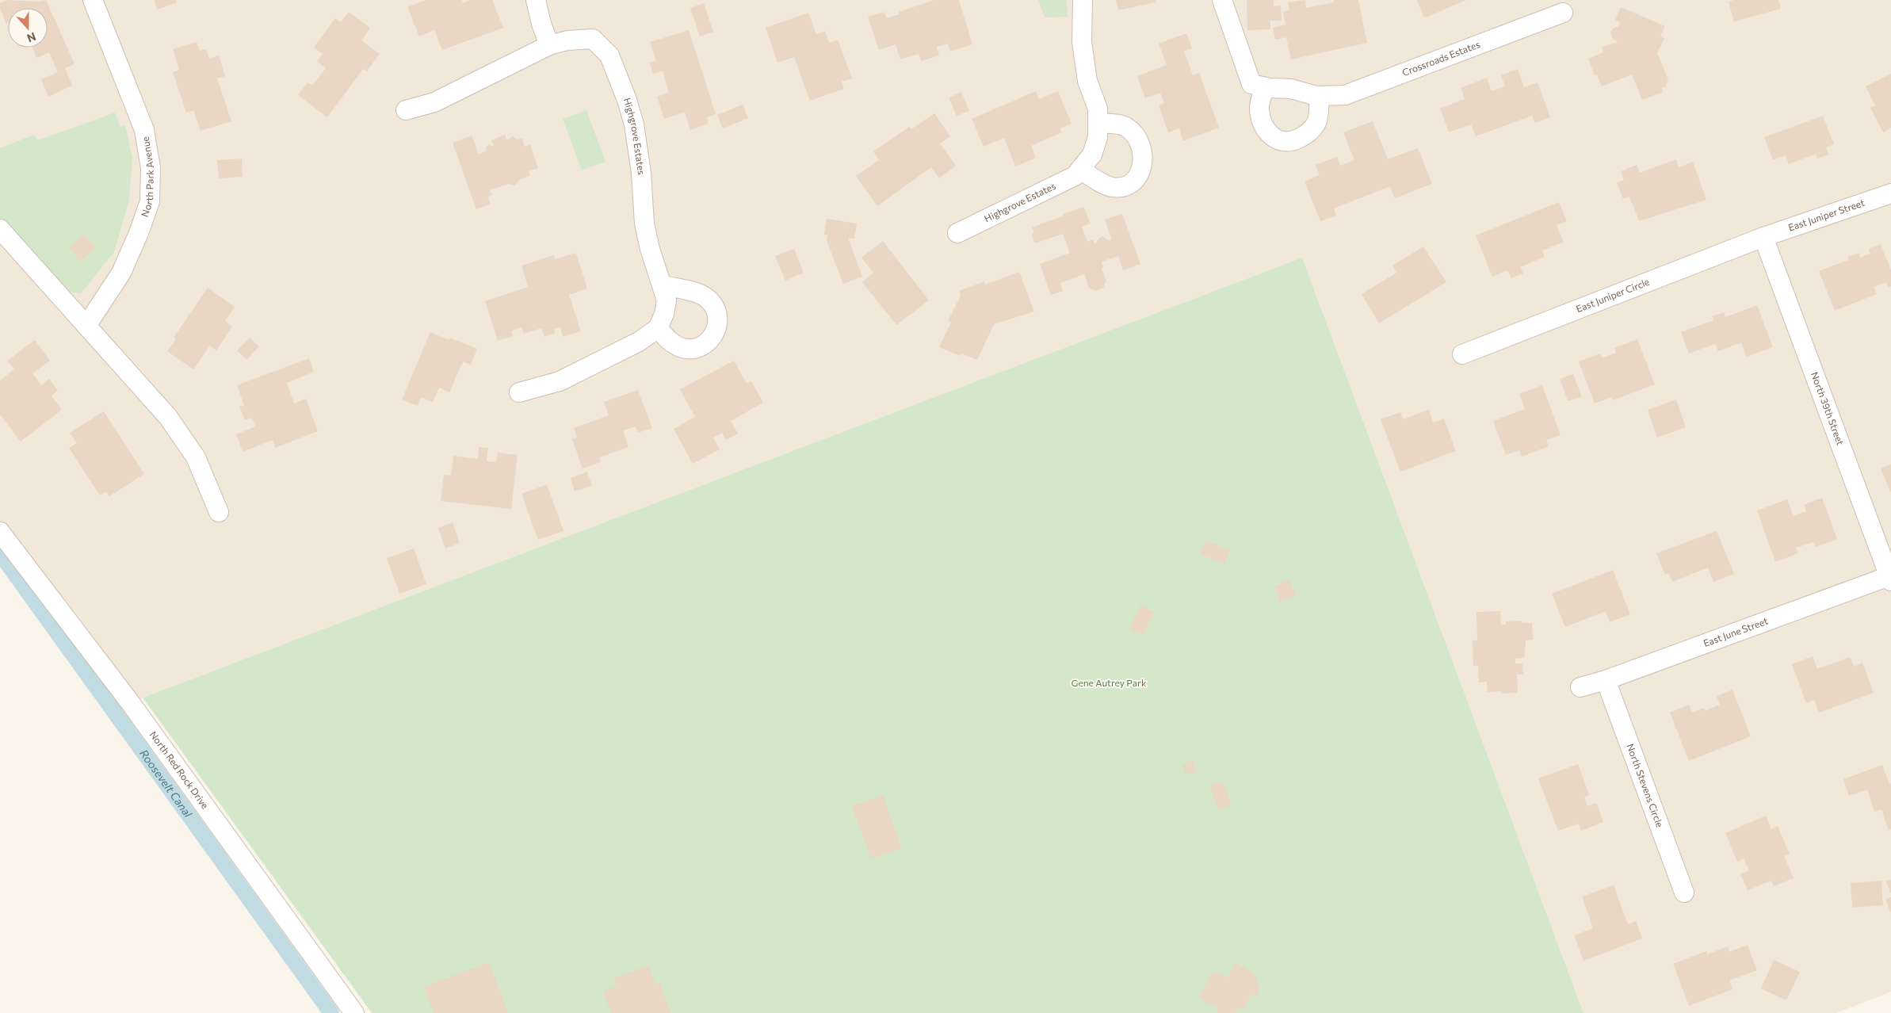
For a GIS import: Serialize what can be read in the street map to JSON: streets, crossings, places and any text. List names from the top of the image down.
{
  "streets": {
    "street": [
      "Crossroads Estates",
      "Highgrove Estates",
      "North Park Avenue",
      "East Juniper Street",
      "East Juniper Circle",
      "North 39th Street",
      "East June Street",
      "North Red Rock Drive",
      "North Stevens Circle"
    ]
  },
  "crossings": [
    ["East Juniper Street", "East Juniper Circle"],
    ["East Juniper Street", "North 39th Street"],
    ["East Juniper Circle", "North 39th Street"],
    ["North 39th Street", "East June Street"],
    ["East June Street", "North Stevens Circle"]
  ],
  "water": ["Roosevelt Canal"],
  "parks": ["Gene Autrey Park"],
  "north": "bottom"
}
